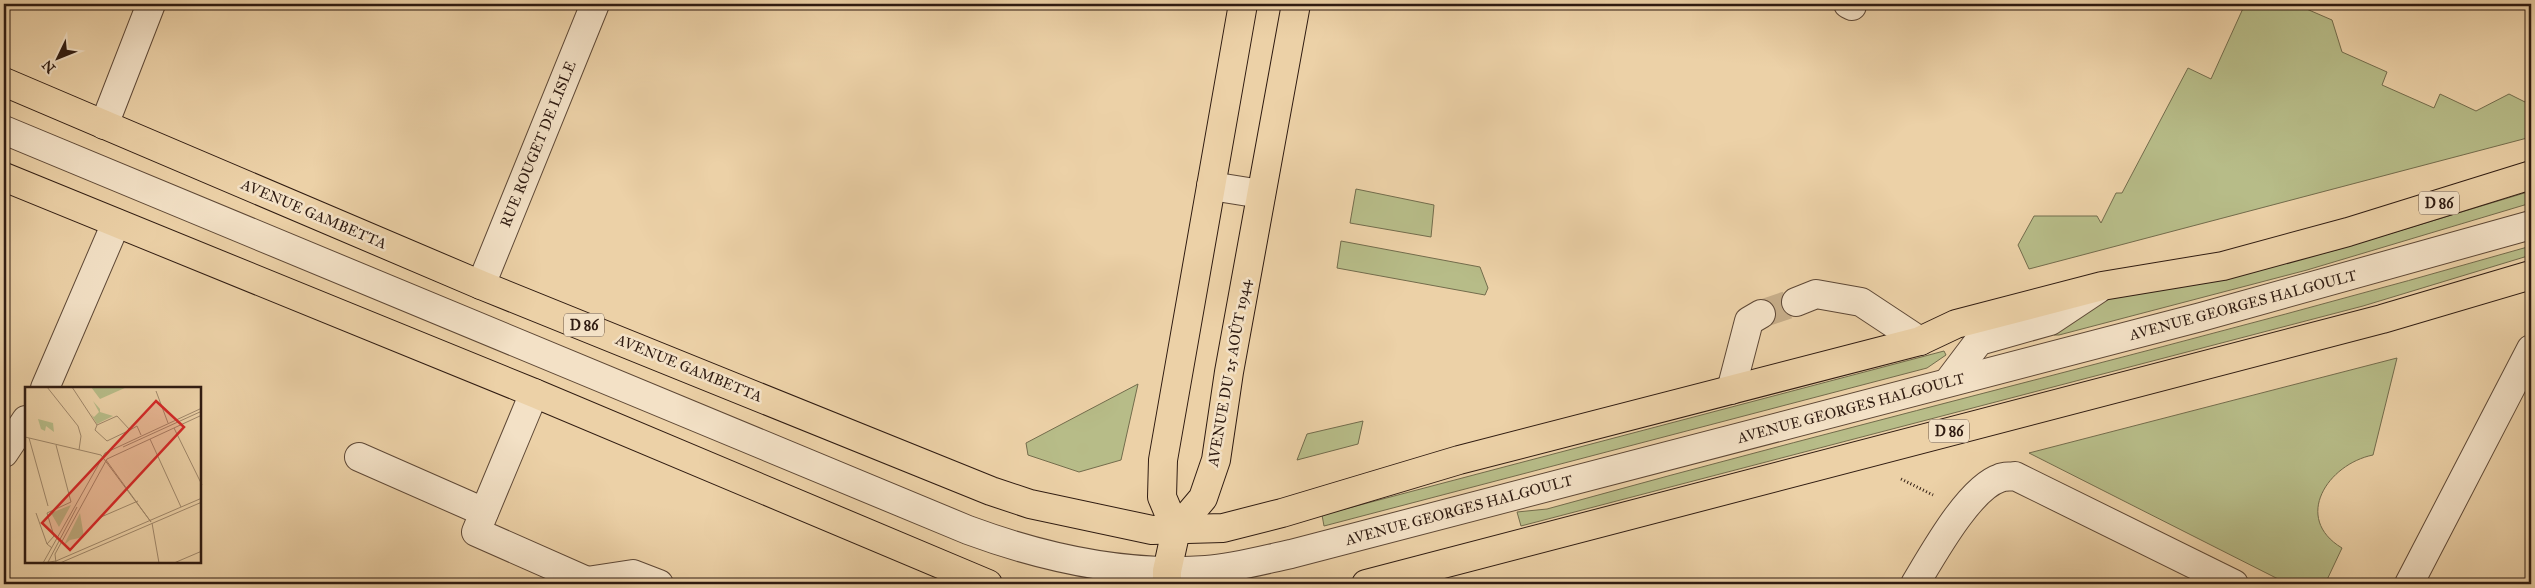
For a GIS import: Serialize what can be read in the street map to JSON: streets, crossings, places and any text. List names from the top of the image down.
{
  "streets": {
    "main road": ["D 86", "AVENUE GAMBETTA", "AVENUE DU 25 AOÛT 1944"],
    "street": ["RUE ROUGET DE LISLE", "AVENUE GEORGES HALGOULT"]
  },
  "crossings": [
    ["RUE ROUGET DE LISLE", "AVENUE GAMBETTA"],
    ["D 86", "AVENUE GAMBETTA"],
    ["AVENUE GAMBETTA", "AVENUE DU 25 AOÛT 1944"]
  ],
  "north": "bottom left"
}
